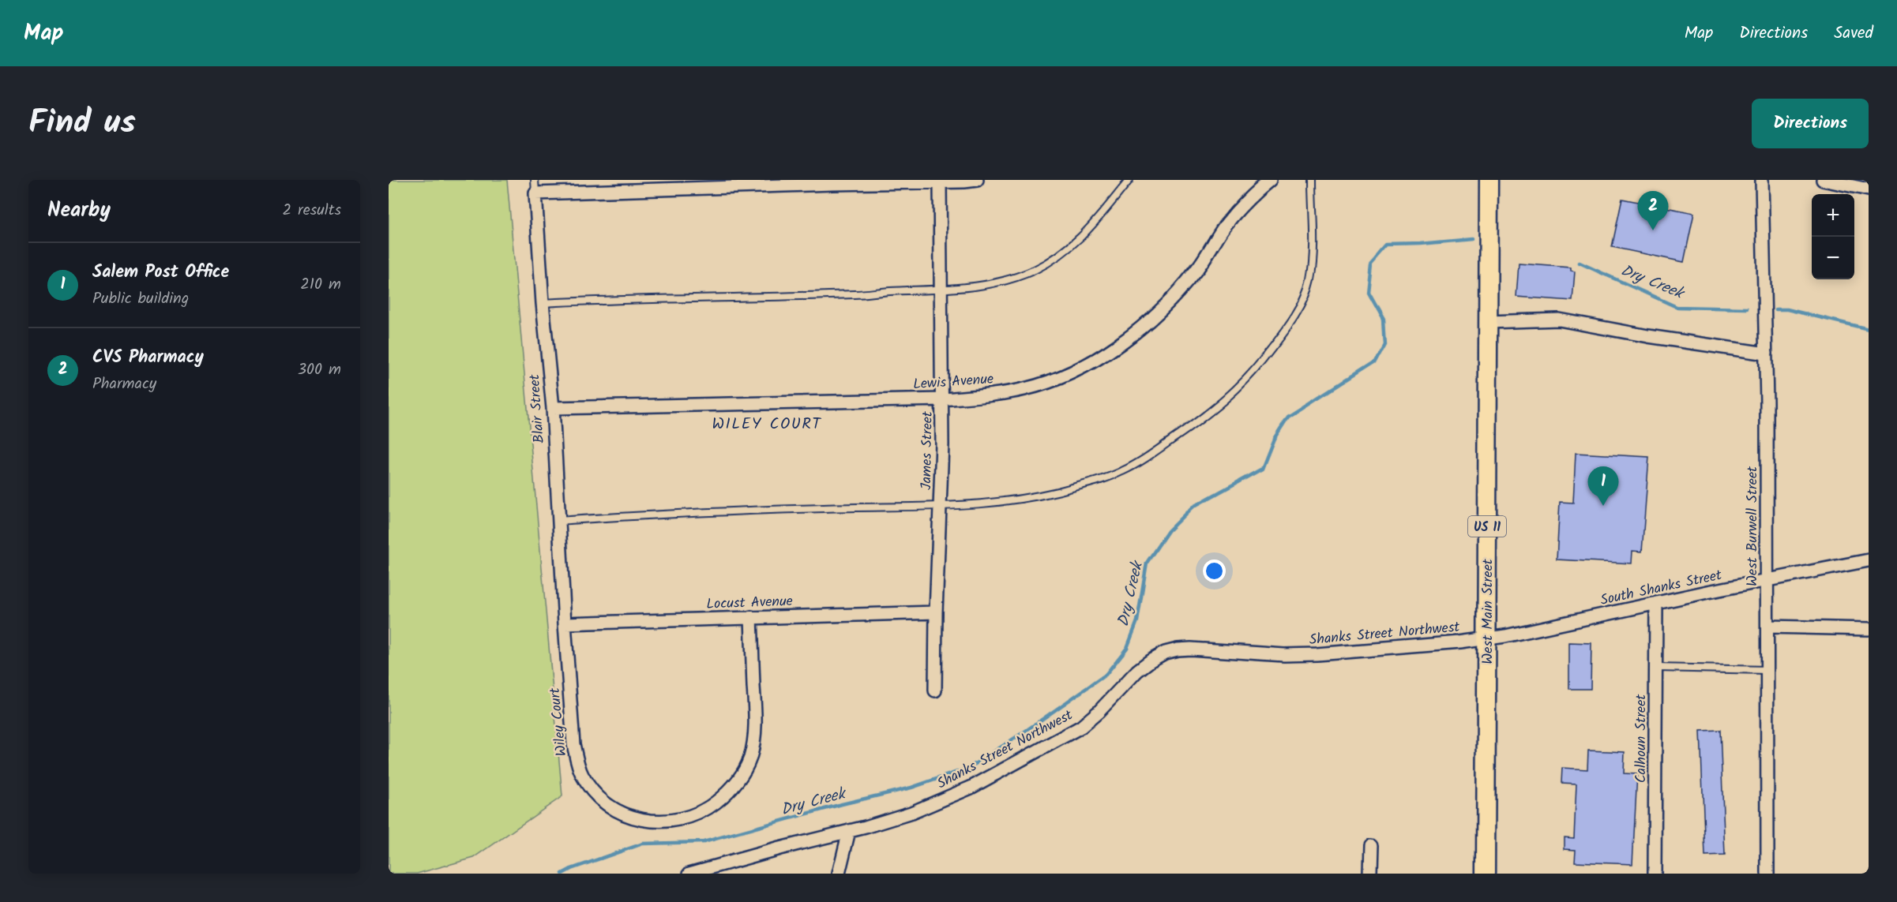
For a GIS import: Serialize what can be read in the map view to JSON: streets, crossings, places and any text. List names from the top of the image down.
{
  "streets": {
    "main road": ["US 11", "West Main Street"],
    "street": [
      "Lewis Avenue",
      "Blair Street",
      "James Street",
      "West Burwell Street",
      "South Shanks Street",
      "Locust Avenue",
      "Shanks Street Northwest",
      "Wiley Court",
      "Calhoun Street"
    ]
  },
  "crossings": [
    ["Lewis Avenue", "Blair Street"],
    ["Lewis Avenue", "James Street"],
    ["Blair Street", "Locust Avenue"],
    ["Blair Street", "Wiley Court"],
    ["James Street", "Locust Avenue"],
    ["West Burwell Street", "South Shanks Street"],
    ["South Shanks Street", "West Main Street"],
    ["South Shanks Street", "Shanks Street Northwest"],
    ["South Shanks Street", "Calhoun Street"],
    ["Locust Avenue", "Wiley Court"],
    ["West Main Street", "Shanks Street Northwest"]
  ],
  "districts": ["WILEY COURT"],
  "water": ["Dry Creek"],
  "page": {
    "header": "Map",
    "nav": ["Map", "Directions", "Saved"],
    "title": "Find us",
    "buttons": "Directions",
    "heading": ["Nearby", "2 results"],
    "pins": ["2", "1"],
    "map_buttons": ["+", "−"],
    "list": [
      {
        "mark": "1",
        "name": "Salem Post Office",
        "note": "Public building",
        "value": "210 m"
      },
      {
        "mark": "2",
        "name": "CVS Pharmacy",
        "note": "Pharmacy",
        "value": "300 m"
      }
    ]
  }
}
